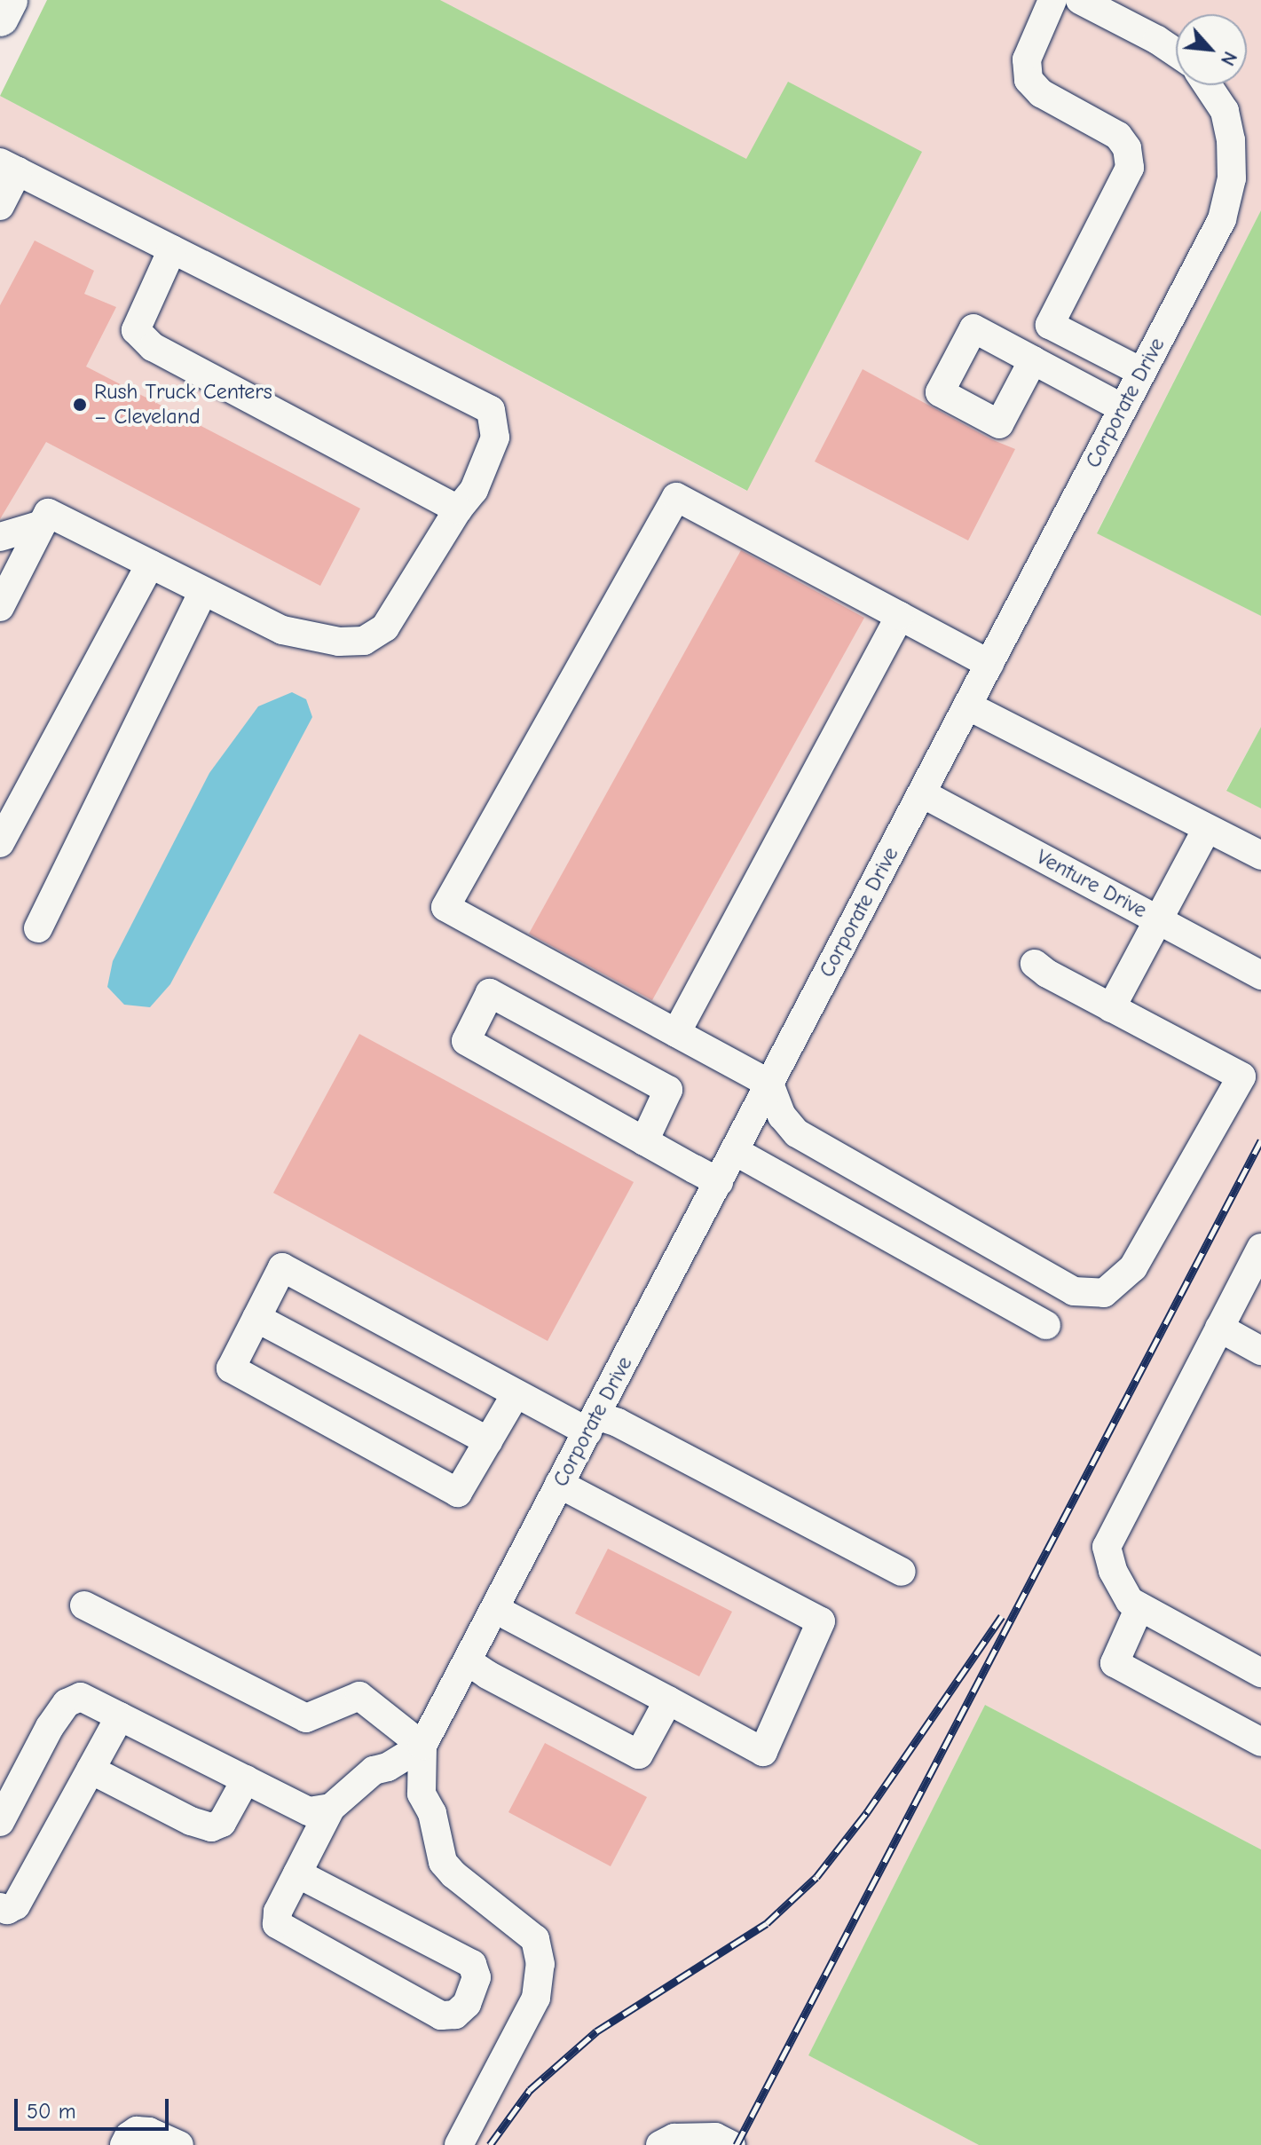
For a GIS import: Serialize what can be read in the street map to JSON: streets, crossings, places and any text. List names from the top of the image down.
{
  "streets": {
    "street": ["Corporate Drive", "Venture Drive"]
  },
  "crossings": [
    ["Corporate Drive", "Venture Drive"]
  ],
  "places": ["Rush Truck Centers – Cleveland"],
  "scale_bar": "50 m",
  "north": "bottom right"
}
